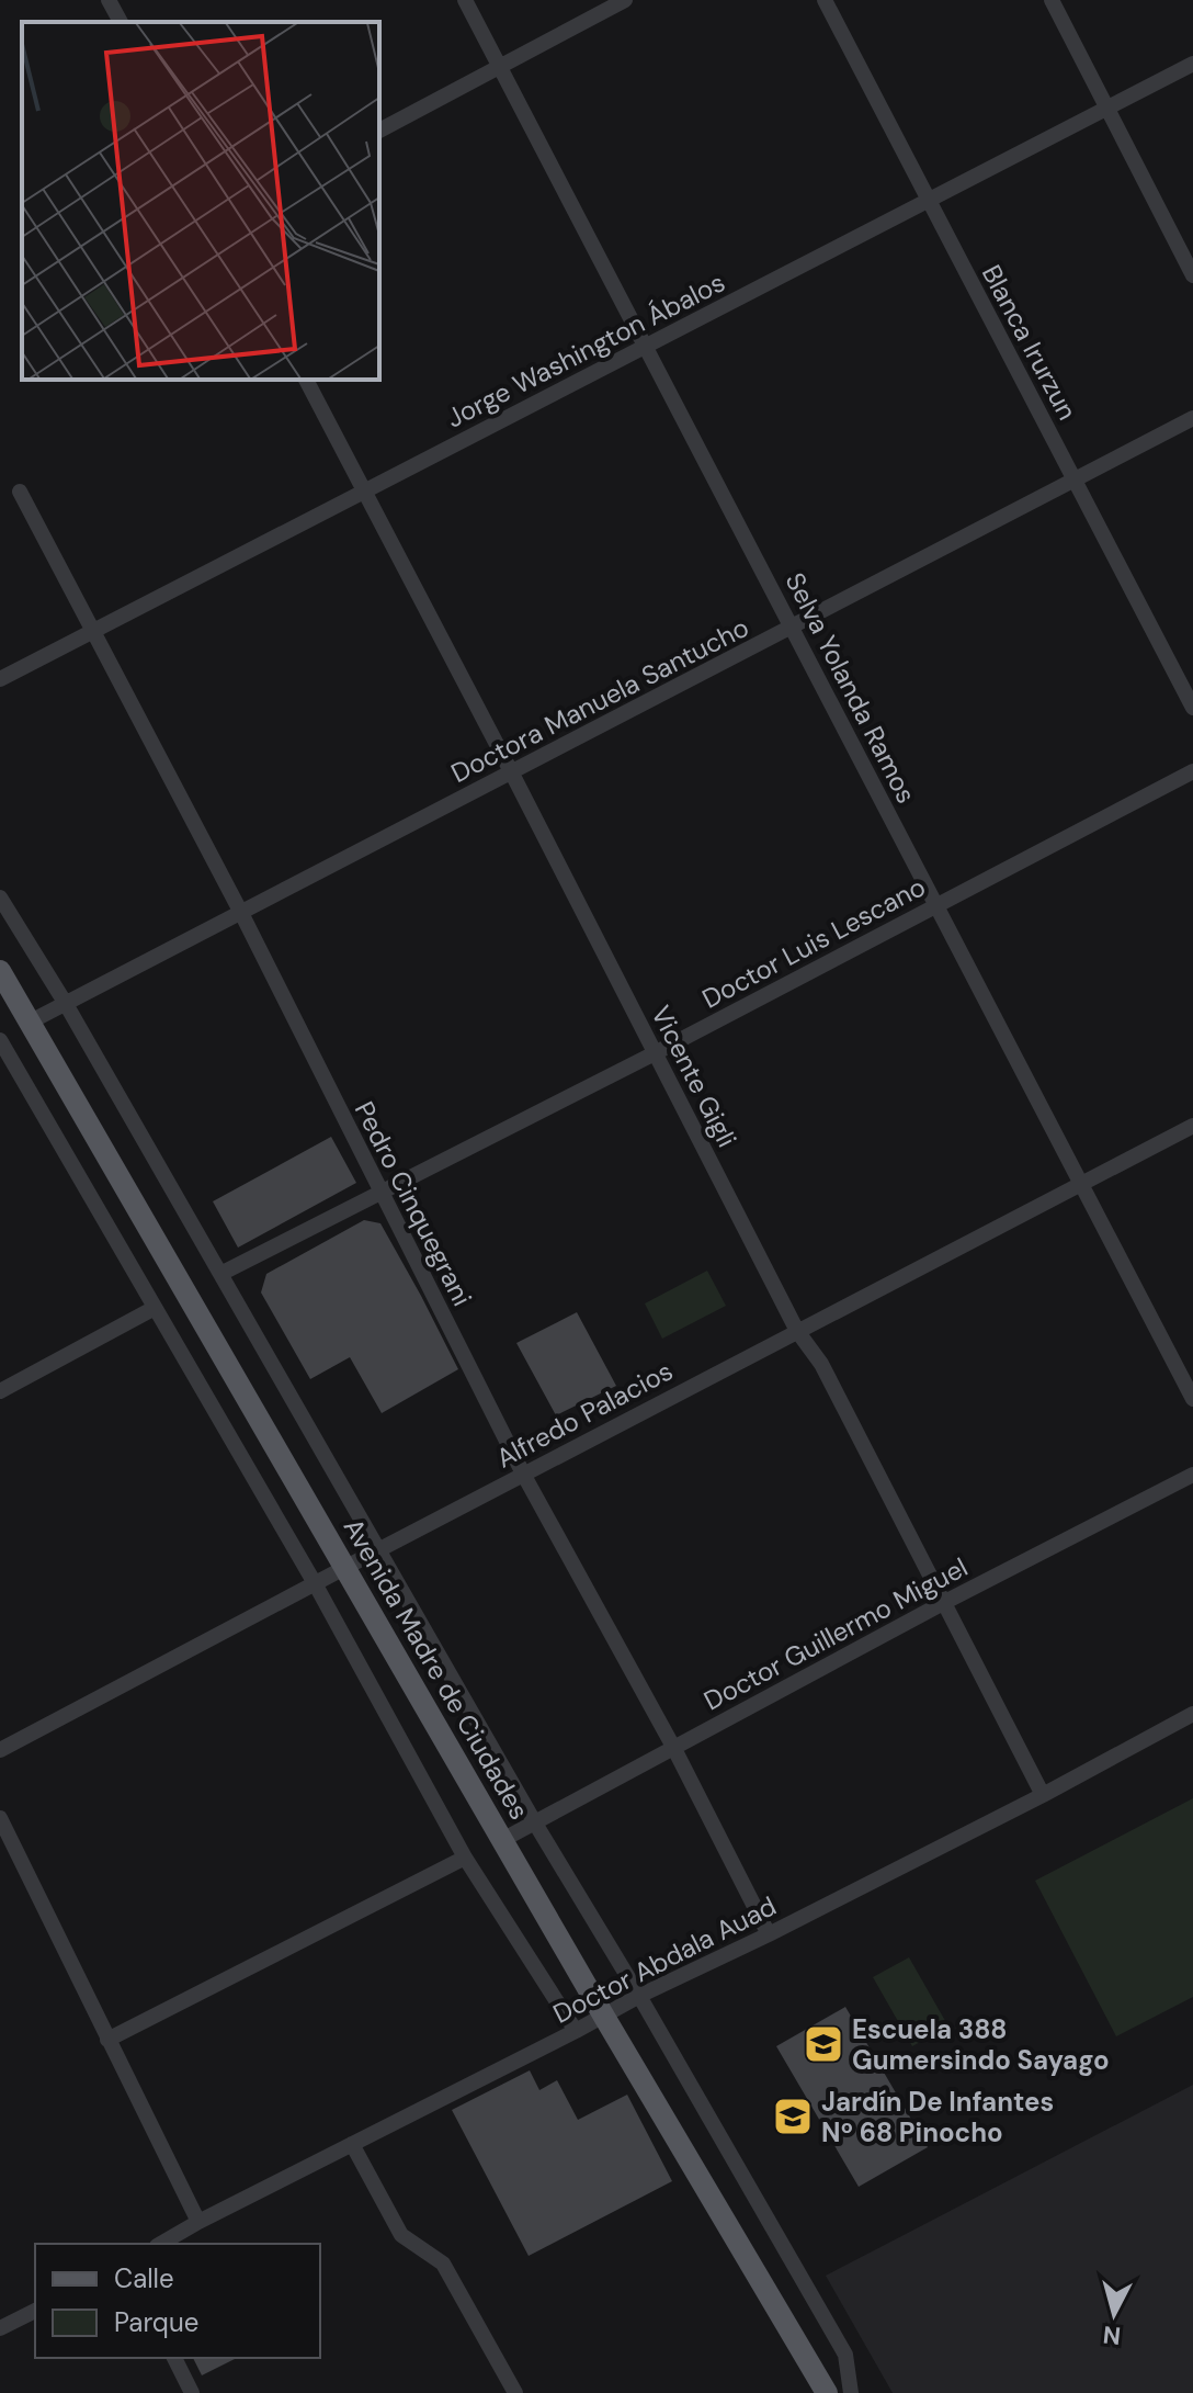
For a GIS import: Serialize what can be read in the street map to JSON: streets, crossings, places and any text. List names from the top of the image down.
{
  "streets": {
    "main road": ["Avenida Madre de Ciudades"],
    "street": [
      "Blanca Irurzun",
      "Jorge Washington Ábalos",
      "Selva Yolanda Ramos",
      "Doctora Manuela Santucho",
      "Doctor Luis Lescano",
      "Vicente Gigli",
      "Pedro Cinquegrani",
      "Alfredo Palacios",
      "Doctor Guillermo Miguel",
      "Doctor Abdala Auad"
    ]
  },
  "crossings": [
    ["Blanca Irurzun", "Jorge Washington Ábalos"],
    ["Blanca Irurzun", "Doctora Manuela Santucho"],
    ["Jorge Washington Ábalos", "Selva Yolanda Ramos"],
    ["Jorge Washington Ábalos", "Vicente Gigli"],
    ["Jorge Washington Ábalos", "Pedro Cinquegrani"],
    ["Selva Yolanda Ramos", "Doctora Manuela Santucho"],
    ["Selva Yolanda Ramos", "Doctor Luis Lescano"],
    ["Selva Yolanda Ramos", "Alfredo Palacios"],
    ["Doctora Manuela Santucho", "Vicente Gigli"],
    ["Doctora Manuela Santucho", "Pedro Cinquegrani"],
    ["Doctora Manuela Santucho", "Avenida Madre de Ciudades"],
    ["Doctor Luis Lescano", "Vicente Gigli"],
    ["Doctor Luis Lescano", "Pedro Cinquegrani"],
    ["Vicente Gigli", "Alfredo Palacios"],
    ["Vicente Gigli", "Doctor Guillermo Miguel"],
    ["Vicente Gigli", "Doctor Abdala Auad"],
    ["Pedro Cinquegrani", "Alfredo Palacios"],
    ["Pedro Cinquegrani", "Doctor Guillermo Miguel"],
    ["Pedro Cinquegrani", "Doctor Abdala Auad"],
    ["Alfredo Palacios", "Avenida Madre de Ciudades"],
    ["Doctor Guillermo Miguel", "Avenida Madre de Ciudades"],
    ["Avenida Madre de Ciudades", "Doctor Abdala Auad"]
  ],
  "places": {
    "school or university": ["Escuela 388 Gumersindo Sayago", "Jardín De Infantes Nº 68 Pinocho"]
  },
  "legend": ["Calle", "Parque"],
  "north": "bottom"
}
